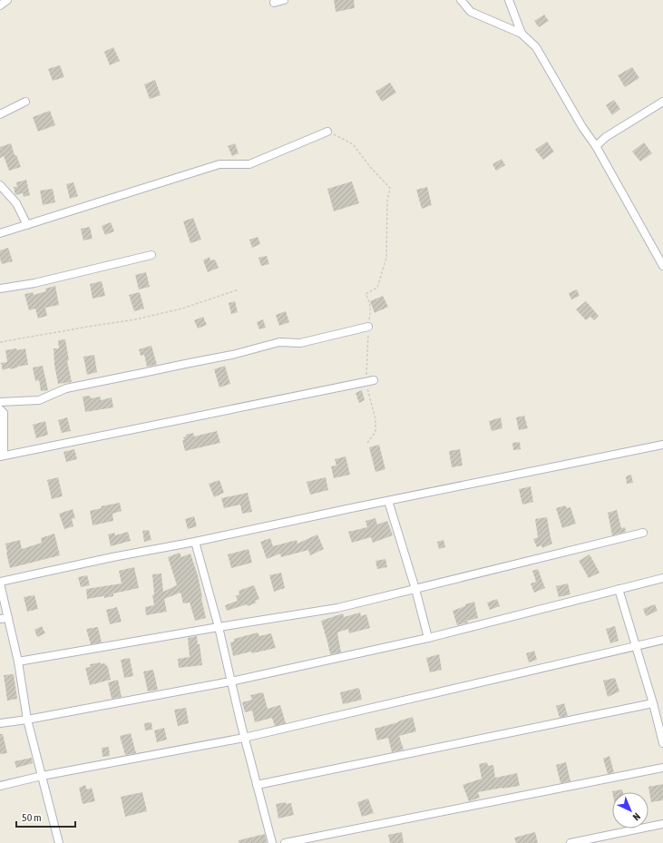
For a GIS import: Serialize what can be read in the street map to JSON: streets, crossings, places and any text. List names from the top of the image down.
{
  "scale_bar": "50 m",
  "north": "bottom right"
}
